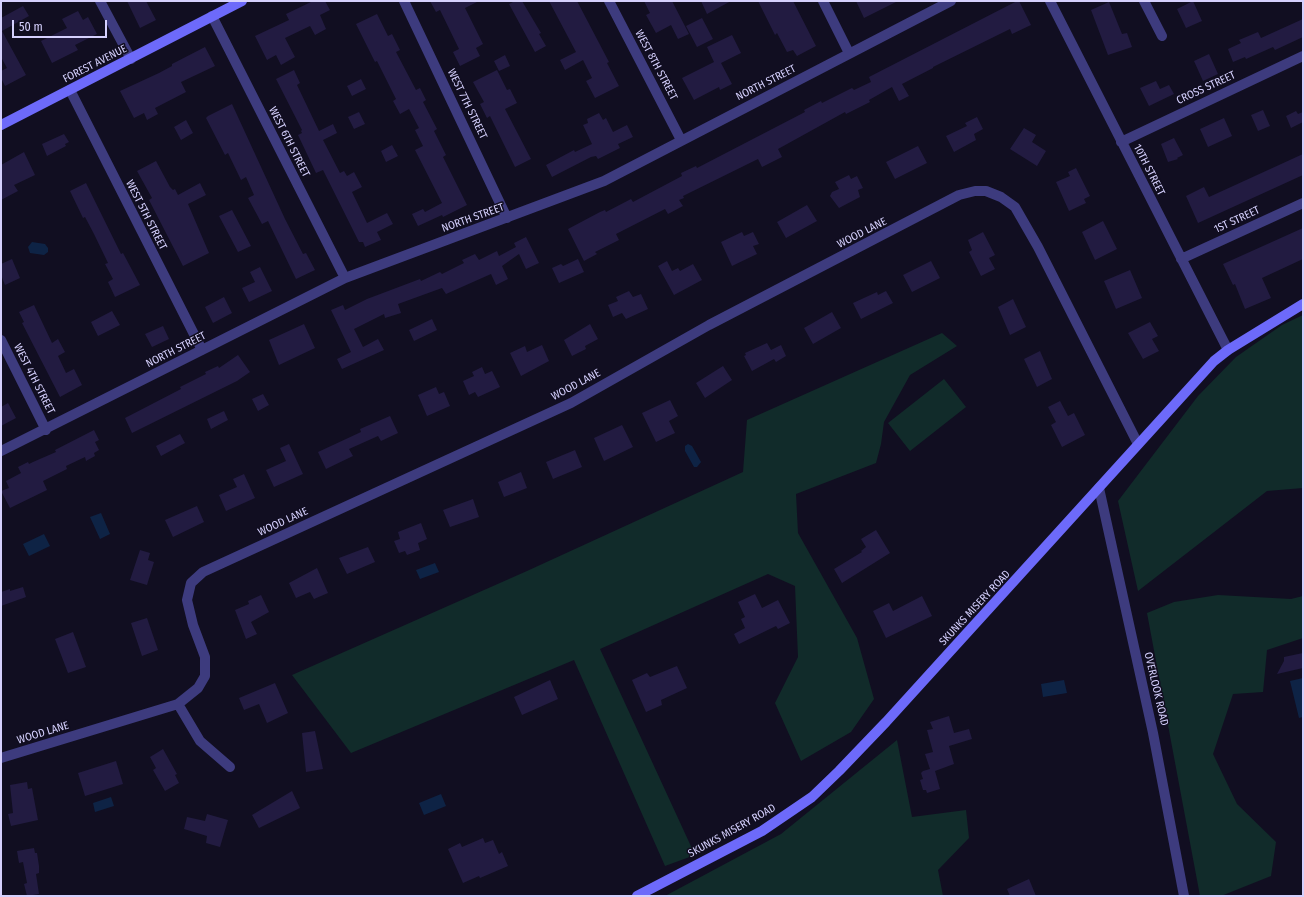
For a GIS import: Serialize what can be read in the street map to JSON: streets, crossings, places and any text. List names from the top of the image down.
{
  "streets": {
    "main road": ["FOREST AVENUE", "SKUNKS MISERY ROAD"],
    "street": [
      "WEST 8TH STREET",
      "NORTH STREET",
      "CROSS STREET",
      "WEST 7TH STREET",
      "WEST 6TH STREET",
      "10TH STREET",
      "WEST 5TH STREET",
      "1ST STREET",
      "WOOD LANE",
      "WEST 4TH STREET",
      "OVERLOOK ROAD"
    ]
  },
  "crossings": [
    ["FOREST AVENUE", "WEST 6TH STREET"],
    ["FOREST AVENUE", "WEST 5TH STREET"],
    ["WEST 8TH STREET", "NORTH STREET"],
    ["NORTH STREET", "WEST 7TH STREET"],
    ["NORTH STREET", "WEST 6TH STREET"],
    ["NORTH STREET", "WEST 5TH STREET"],
    ["NORTH STREET", "WEST 4TH STREET"],
    ["CROSS STREET", "10TH STREET"],
    ["10TH STREET", "1ST STREET"],
    ["10TH STREET", "SKUNKS MISERY ROAD"],
    ["WOOD LANE", "SKUNKS MISERY ROAD"],
    ["SKUNKS MISERY ROAD", "OVERLOOK ROAD"]
  ],
  "scale_bar": "50 m"
}
